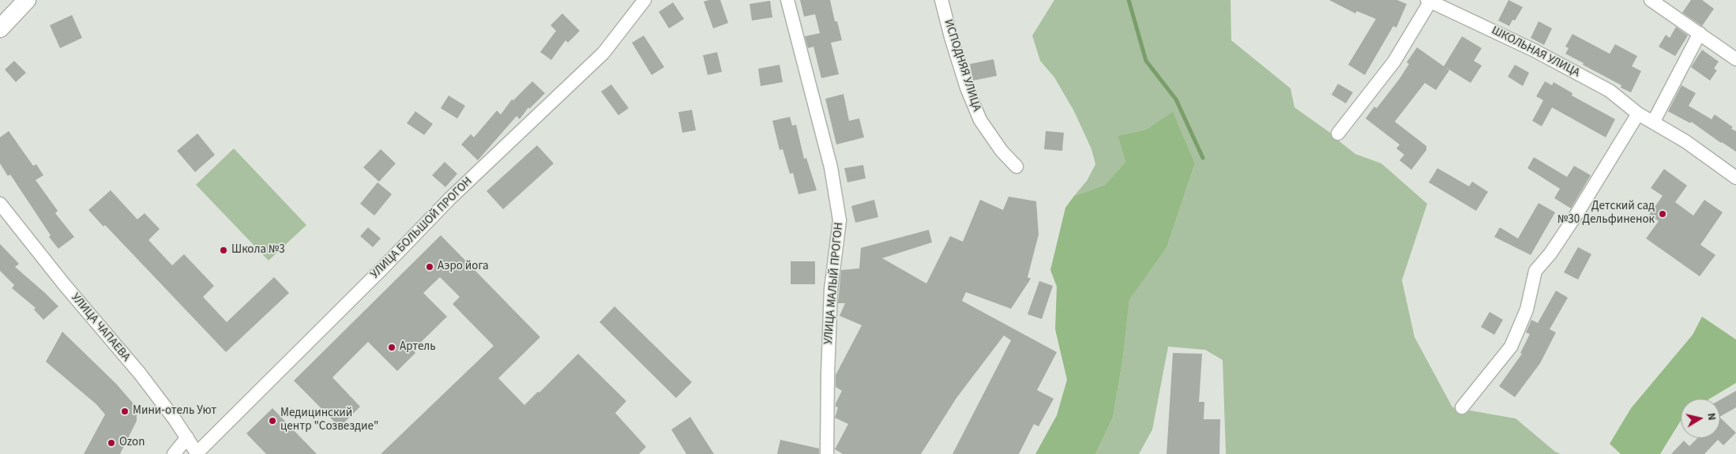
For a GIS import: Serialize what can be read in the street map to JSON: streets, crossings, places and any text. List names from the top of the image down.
{
  "streets": {
    "street": [
      "ШКОЛЬНАЯ УЛИЦА",
      "ИСПОДНЯЯ УЛИЦА",
      "УЛИЦА БОЛЬШОЙ ПРОГОН",
      "УЛИЦА МАЛЫЙ ПРОГОН",
      "УЛИЦА ЧАПАЕВА"
    ]
  },
  "crossings": [
    ["УЛИЦА БОЛЬШОЙ ПРОГОН", "УЛИЦА ЧАПАЕВА"]
  ],
  "places": [
    "Детский сад №30 Дельфиненок",
    "Школа №3",
    "Аэро йога",
    "Артель",
    "Мини-отель Уют",
    "Медицинский центр \"Созвездие\"",
    "Ozon"
  ],
  "north": "right"
}
